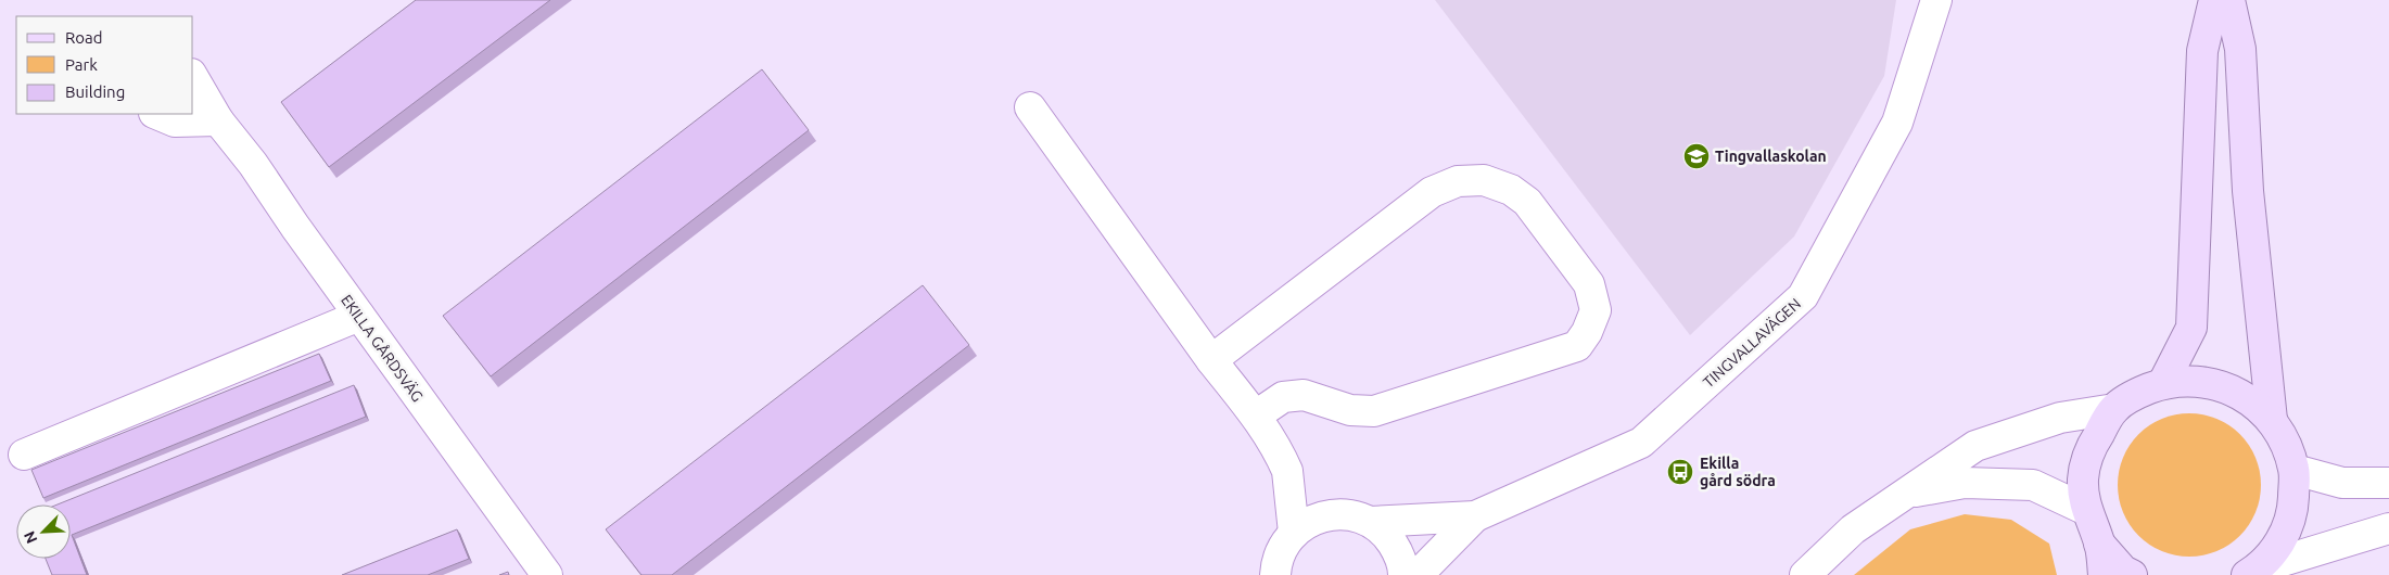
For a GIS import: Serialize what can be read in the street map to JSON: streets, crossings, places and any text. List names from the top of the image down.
{
  "streets": {
    "street": ["TINGVALLAVÄGEN", "EKILLA GÅRDSVÄG"]
  },
  "places": {
    "school or university": ["Tingvallaskolan"],
    "bus stop": ["Ekilla gård södra"]
  },
  "legend": ["Road", "Park", "Building"],
  "north": "bottom left"
}
